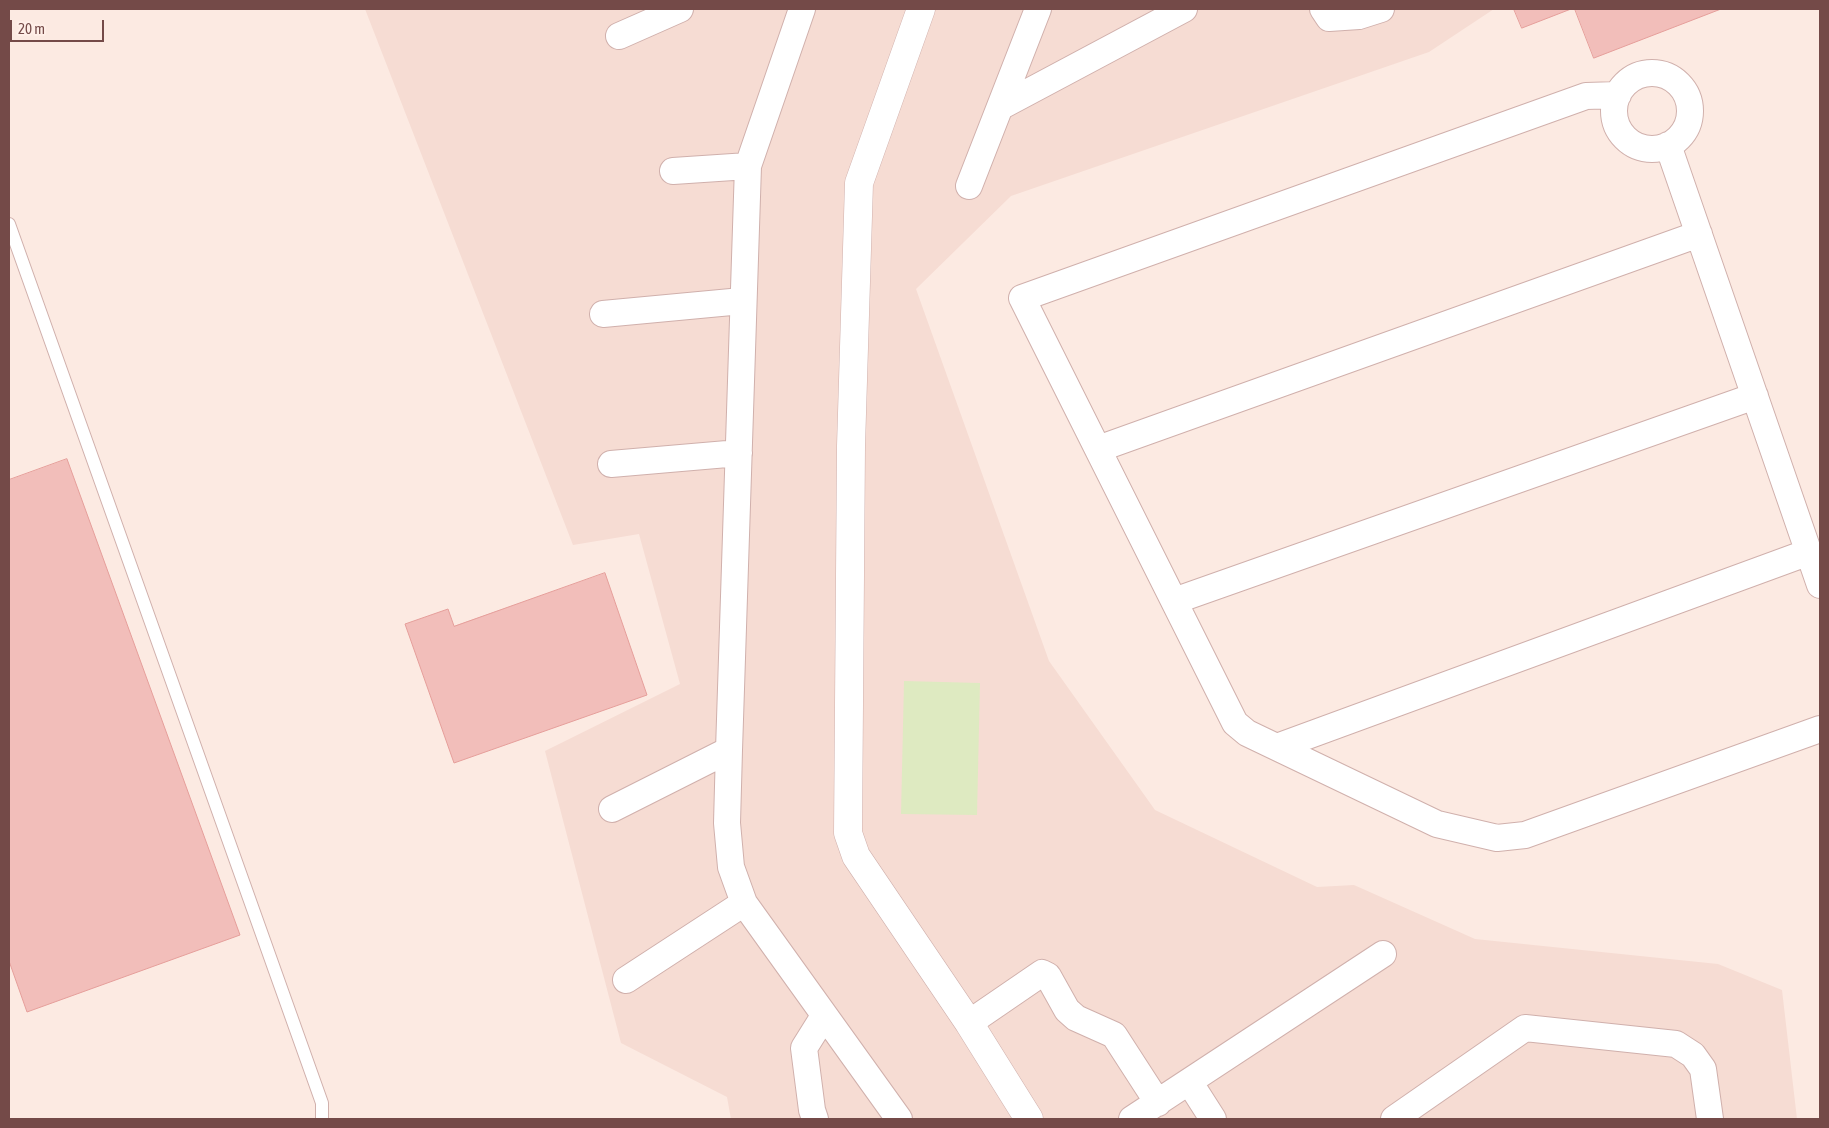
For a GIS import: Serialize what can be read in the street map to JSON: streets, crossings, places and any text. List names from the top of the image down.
{
  "scale_bar": "20 m"
}
